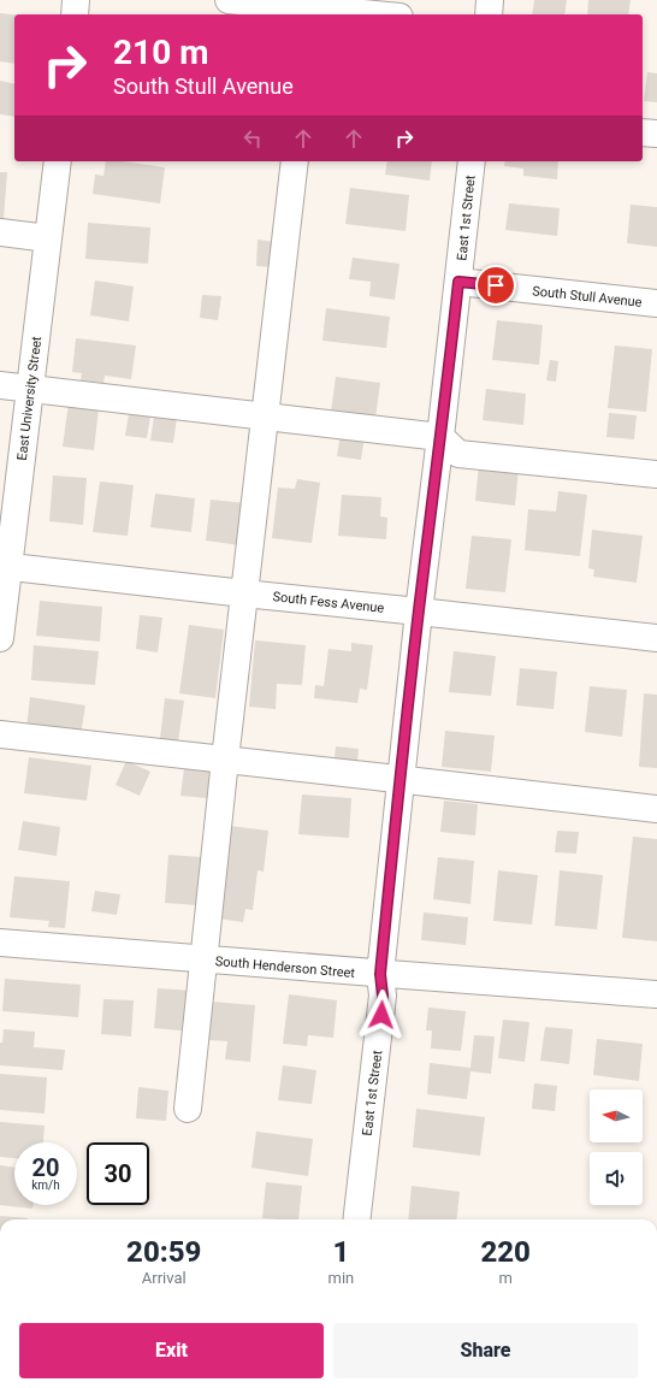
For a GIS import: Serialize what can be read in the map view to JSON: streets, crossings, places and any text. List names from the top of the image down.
{
  "streets": {
    "street": [
      "East 1st Street",
      "South Stull Avenue",
      "East University Street",
      "South Fess Avenue",
      "South Henderson Street"
    ]
  },
  "crossings": [
    ["East 1st Street", "South Stull Avenue"],
    ["East 1st Street", "South Fess Avenue"],
    ["East 1st Street", "South Henderson Street"],
    ["East University Street", "South Fess Avenue"]
  ],
  "north": "left",
  "page": {
    "turn": ["210 m", "South Stull Avenue"],
    "speed": "20 km/h",
    "limit": "30",
    "eta": [
      "20:59",
      "Arrival",
      "1",
      "min",
      "220",
      "m"
    ],
    "buttons": ["Exit", "Share"]
  }
}
